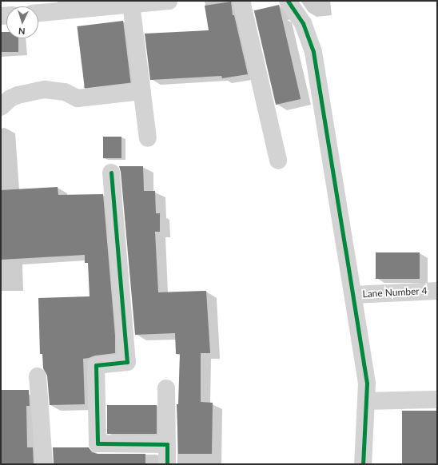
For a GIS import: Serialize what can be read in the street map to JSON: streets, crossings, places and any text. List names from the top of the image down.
{
  "streets": {
    "street": ["Lane Number 4"]
  },
  "north": "bottom"
}
